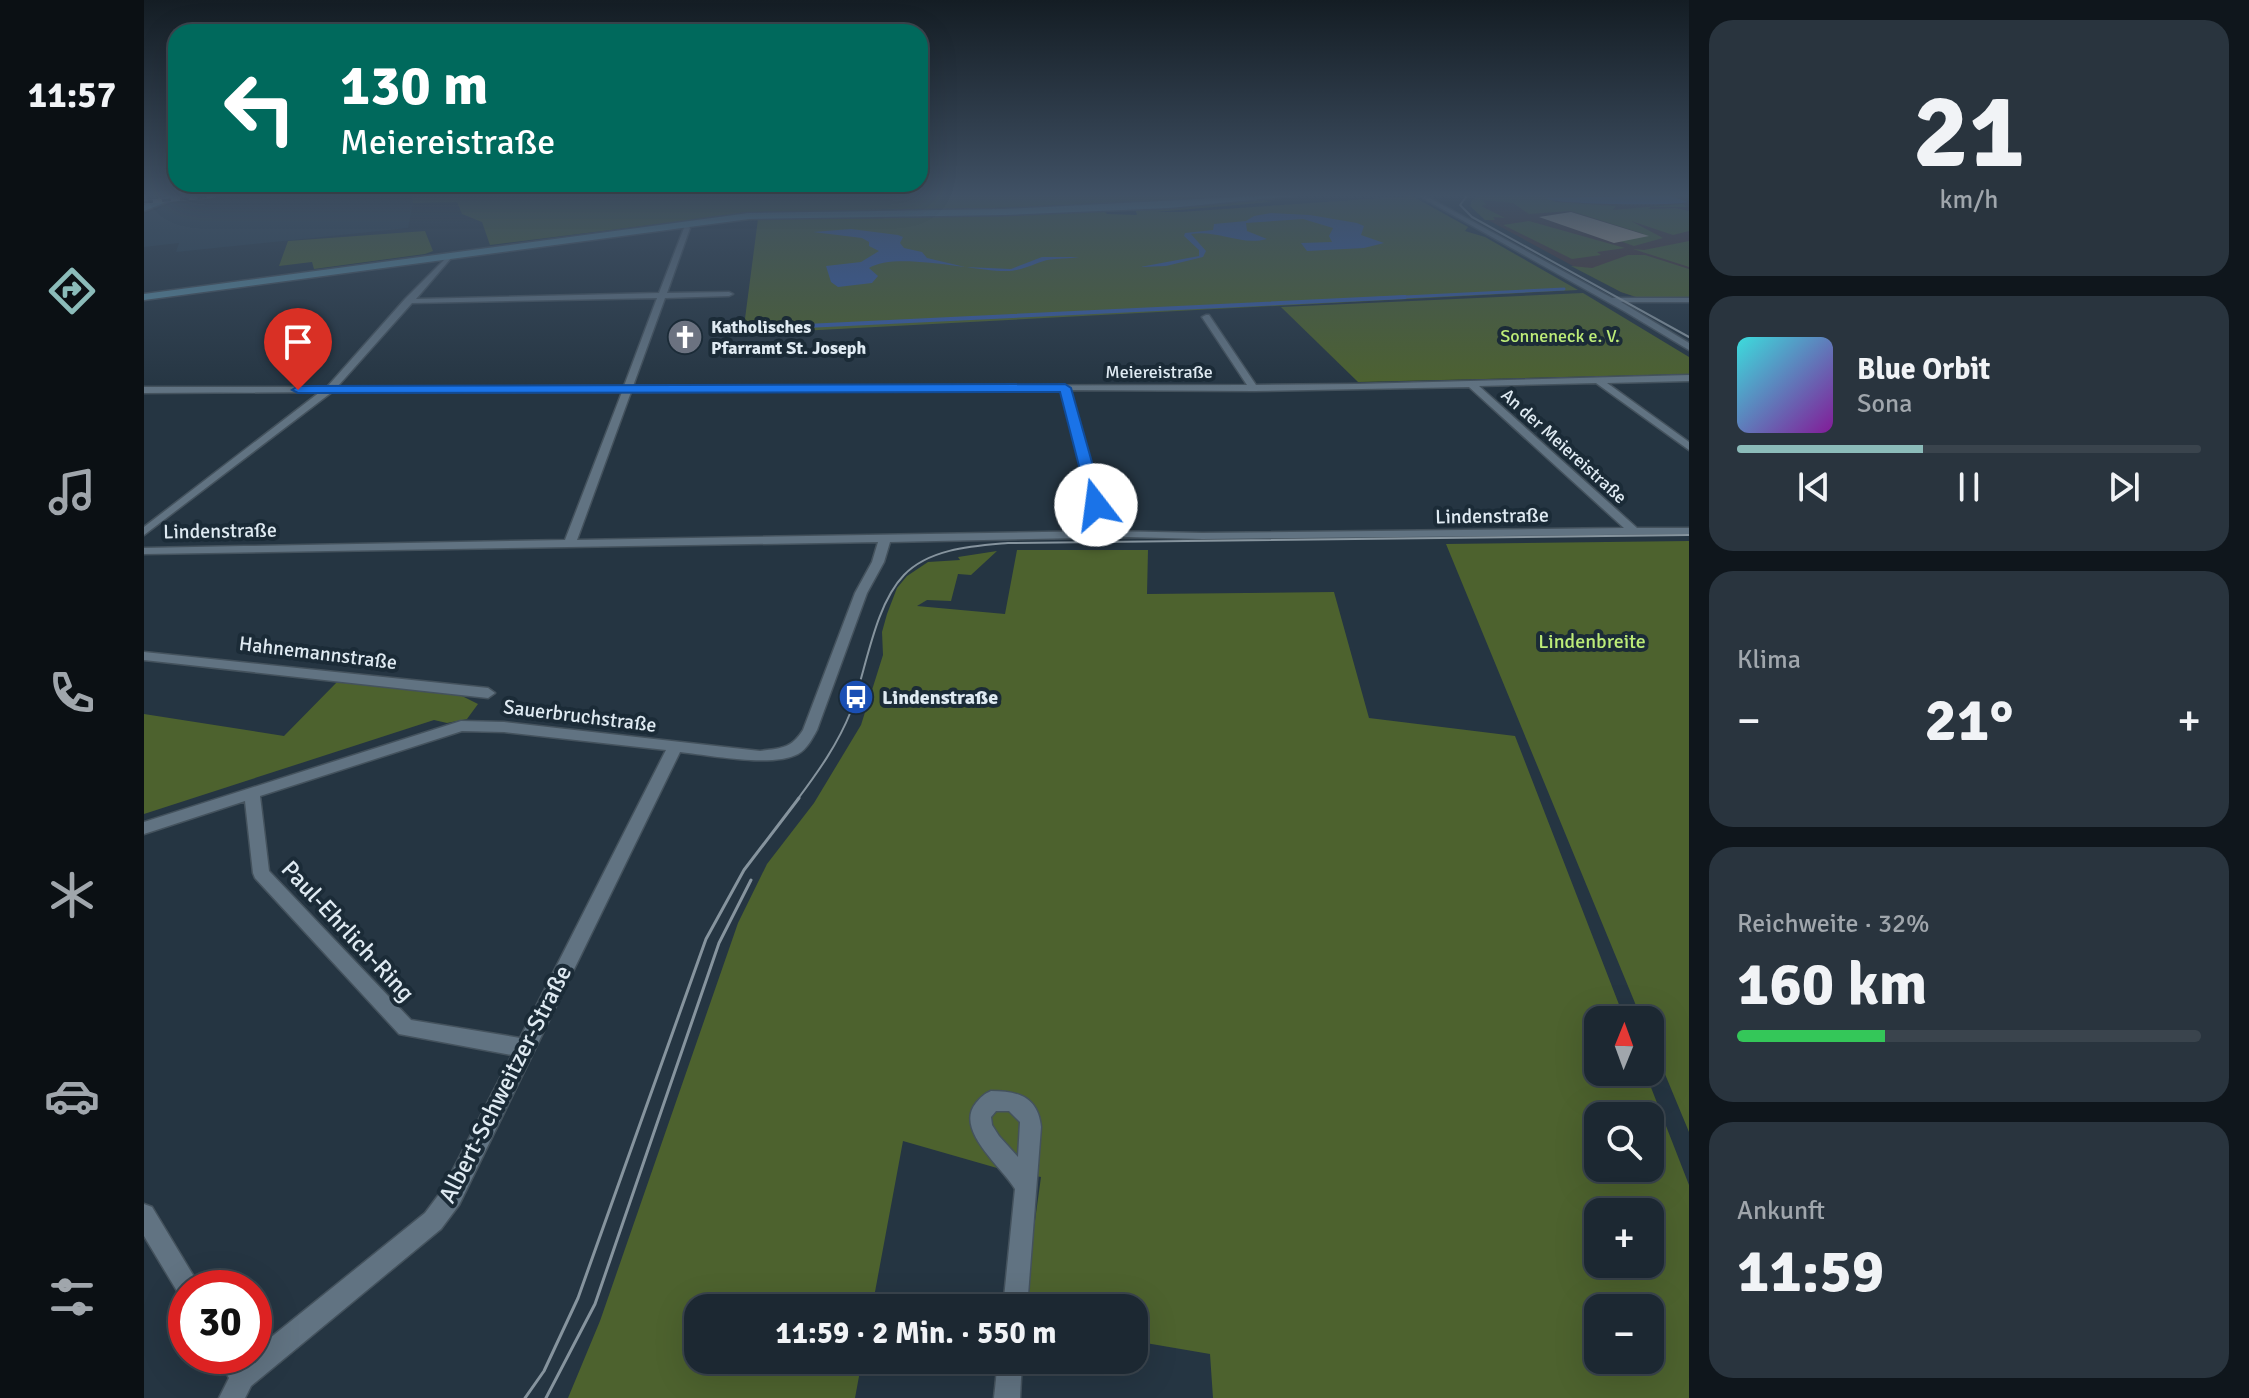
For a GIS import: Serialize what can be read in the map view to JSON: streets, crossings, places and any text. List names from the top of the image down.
{
  "streets": {
    "street": [
      "Meiereistraße",
      "An der Meiereistraße",
      "Lindenstraße",
      "Hahnemannstraße",
      "Sauerbruchstraße",
      "Paul-Ehrlich-Ring",
      "Albert-Schweitzer-Straße"
    ]
  },
  "crossings": [
    ["Meiereistraße", "An der Meiereistraße"],
    ["An der Meiereistraße", "Lindenstraße"],
    ["Lindenstraße", "Sauerbruchstraße"],
    ["Sauerbruchstraße", "Paul-Ehrlich-Ring"],
    ["Sauerbruchstraße", "Albert-Schweitzer-Straße"],
    ["Paul-Ehrlich-Ring", "Albert-Schweitzer-Straße"]
  ],
  "parks": ["Sonneneck e. V.", "Lindenbreite"],
  "places": {
    "church": ["Katholisches Pfarramt St. Joseph"],
    "bus stop": ["Lindenstraße"]
  },
  "north": "top",
  "page": {
    "tabs": "11:57",
    "tile": [
      ["21", "km/h"],
      "Klima",
      ["Reichweite · 32%", "160 km"],
      ["Ankunft", "11:59"]
    ],
    "turn": ["130 m", "Meiereistraße"],
    "song": ["Blue Orbit", "Sona"],
    "heat": ["−", "21°", "+"],
    "map_buttons": ["+", "−"],
    "limit": "30",
    "trip": "11:59 · 2 Min. · 550 m"
  }
}
